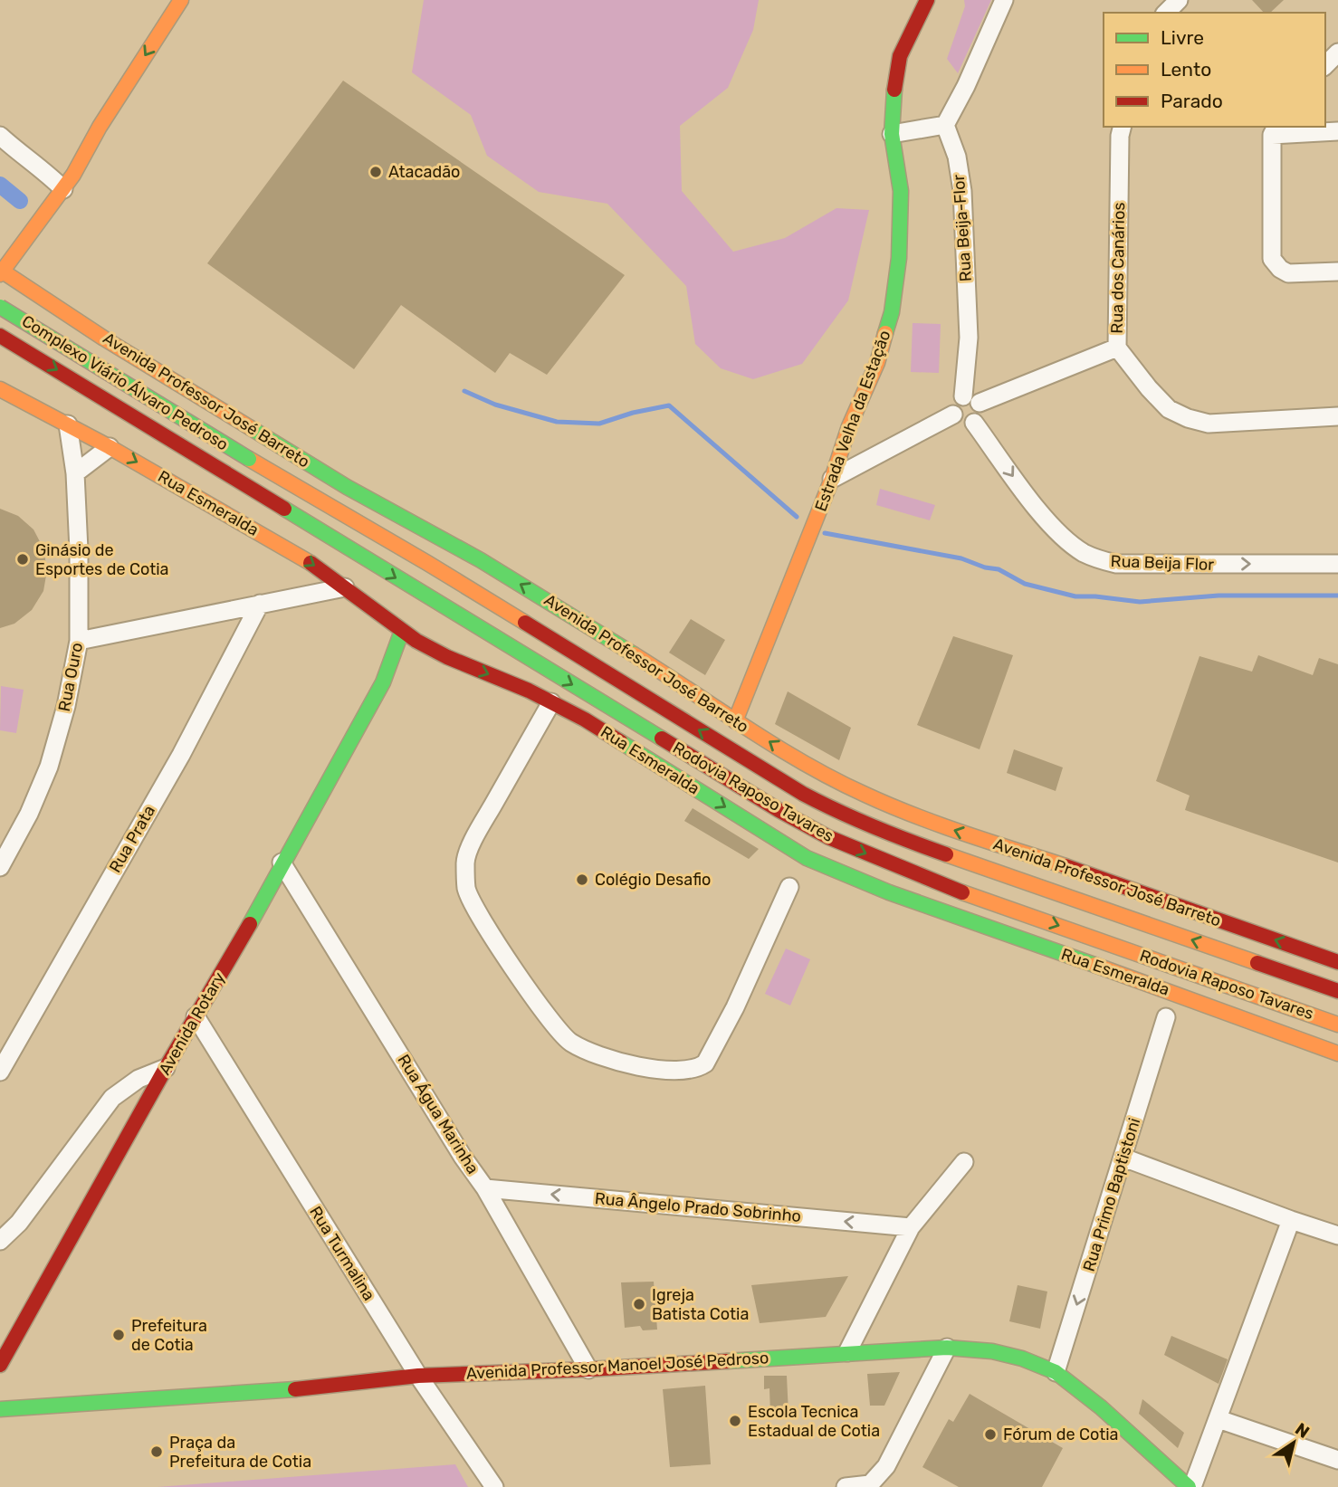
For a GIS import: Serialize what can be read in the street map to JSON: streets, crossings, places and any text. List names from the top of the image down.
{
  "streets": {
    "main road": [
      "Complexo Viário Álvaro Pedroso",
      "Avenida Professor José Barreto",
      "Estrada Velha da Estação",
      "Rua Esmeralda",
      "Rodovia Raposo Tavares",
      "Avenida Rotary",
      "Avenida Professor Manoel José Pedroso"
    ],
    "street": [
      "Rua Beija-Flor",
      "Rua dos Canários",
      "Rua Beija Flor",
      "Rua Ouro",
      "Rua Prata",
      "Rua Água Marinha",
      "Rua Primo Baptistoni",
      "Rua Ângelo Prado Sobrinho",
      "Rua Turmalina"
    ]
  },
  "crossings": [
    ["Rua Beija-Flor", "Rua Beija Flor"],
    ["Complexo Viário Álvaro Pedroso", "Rodovia Raposo Tavares"],
    ["Avenida Professor José Barreto", "Estrada Velha da Estação"],
    ["Rua Esmeralda", "Rua Ouro"],
    ["Rua Esmeralda", "Avenida Rotary"],
    ["Avenida Rotary", "Rua Água Marinha"],
    ["Avenida Rotary", "Rua Turmalina"],
    ["Rua Água Marinha", "Rua Ângelo Prado Sobrinho"],
    ["Rua Água Marinha", "Avenida Professor Manoel José Pedroso"],
    ["Rua Primo Baptistoni", "Avenida Professor Manoel José Pedroso"],
    ["Rua Turmalina", "Avenida Professor Manoel José Pedroso"]
  ],
  "one_way": ["Rua Beija Flor", "Rua Primo Baptistoni", "Rua Ângelo Prado Sobrinho"],
  "places": [
    "Atacadão",
    "Ginásio de Esportes de Cotia",
    "Colégio Desafio",
    "Igreja Batista Cotia",
    "Prefeitura de Cotia",
    "Escola Tecnica Estadual de Cotia",
    "Fórum de Cotia",
    "Praça da Prefeitura de Cotia"
  ],
  "legend": ["Livre", "Lento", "Parado"],
  "north": "top right"
}
